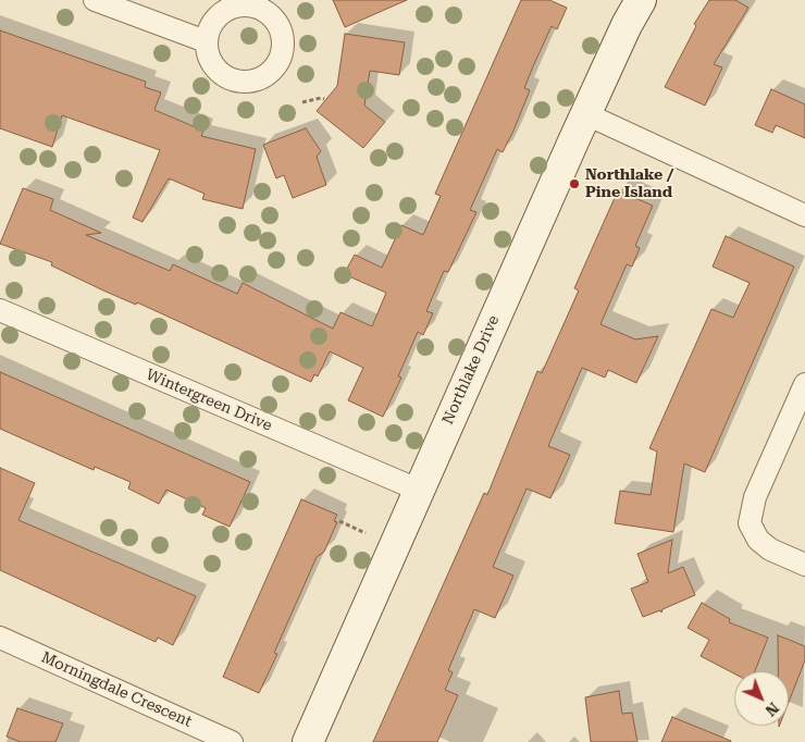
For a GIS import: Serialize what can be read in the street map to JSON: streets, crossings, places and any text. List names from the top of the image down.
{
  "streets": {
    "street": ["Northlake Drive", "Wintergreen Drive", "Morningdale Crescent"]
  },
  "crossings": [
    ["Northlake Drive", "Wintergreen Drive"]
  ],
  "places": ["Northlake / Pine Island"],
  "north": "bottom right"
}
